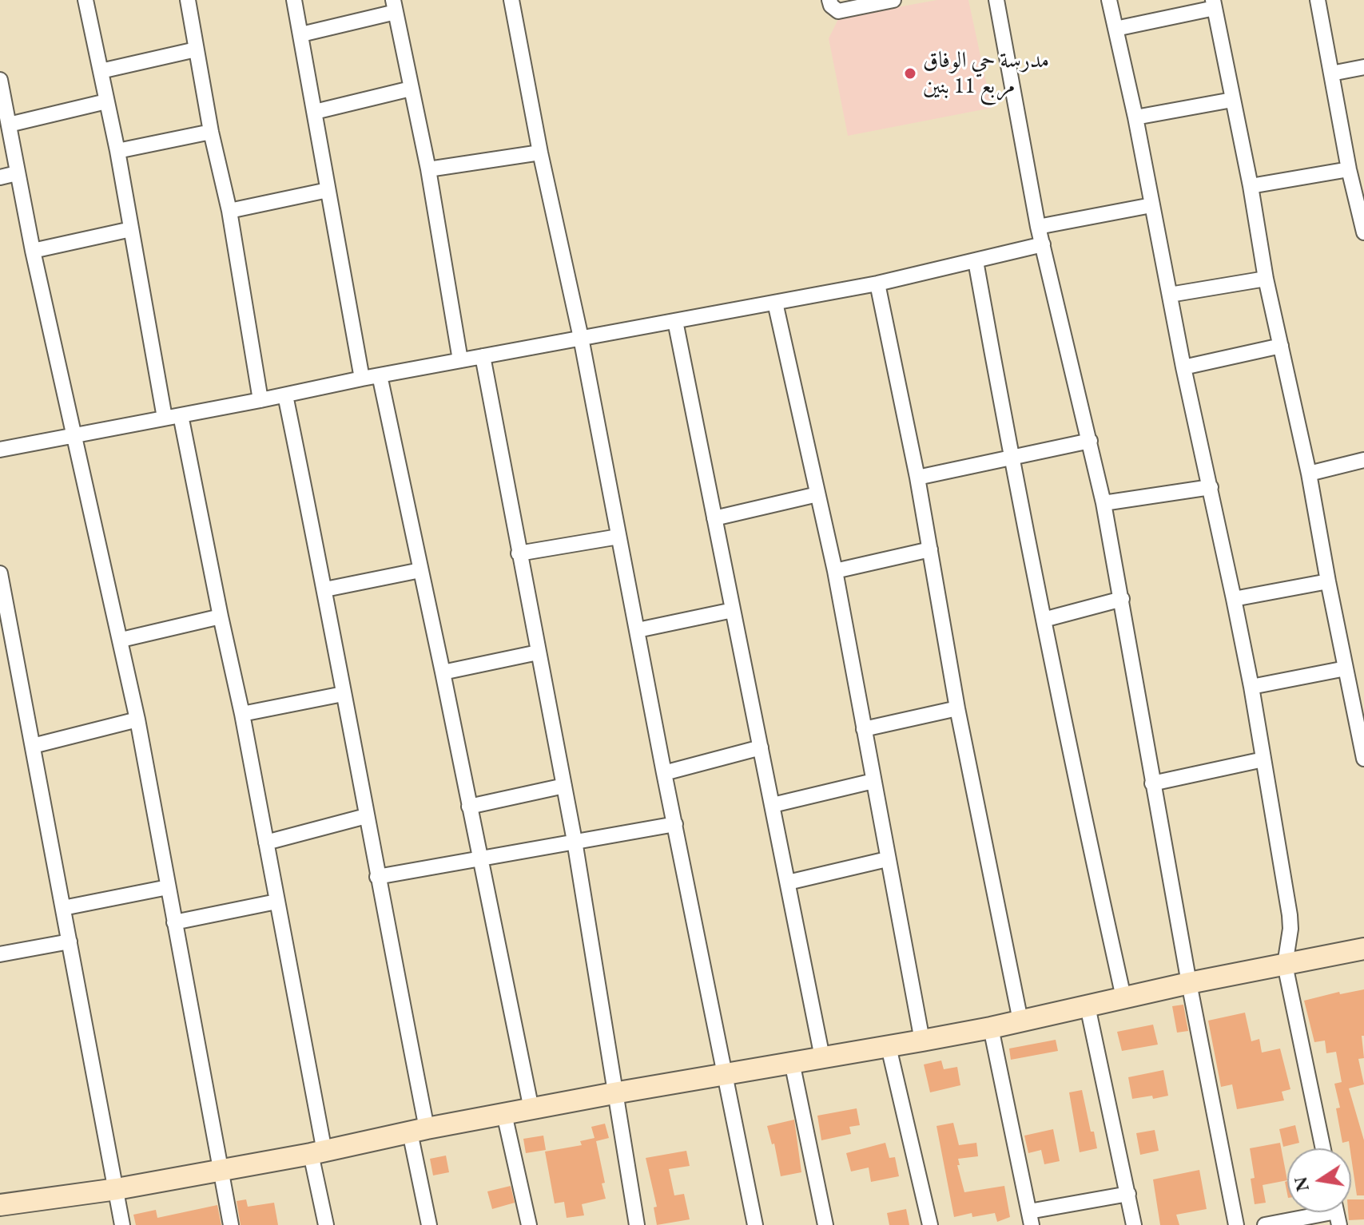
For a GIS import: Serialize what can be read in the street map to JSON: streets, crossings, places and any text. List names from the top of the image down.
{
  "places": ["مدرسة حي الوفاق مربع 11 بنين"],
  "north": "left"
}
